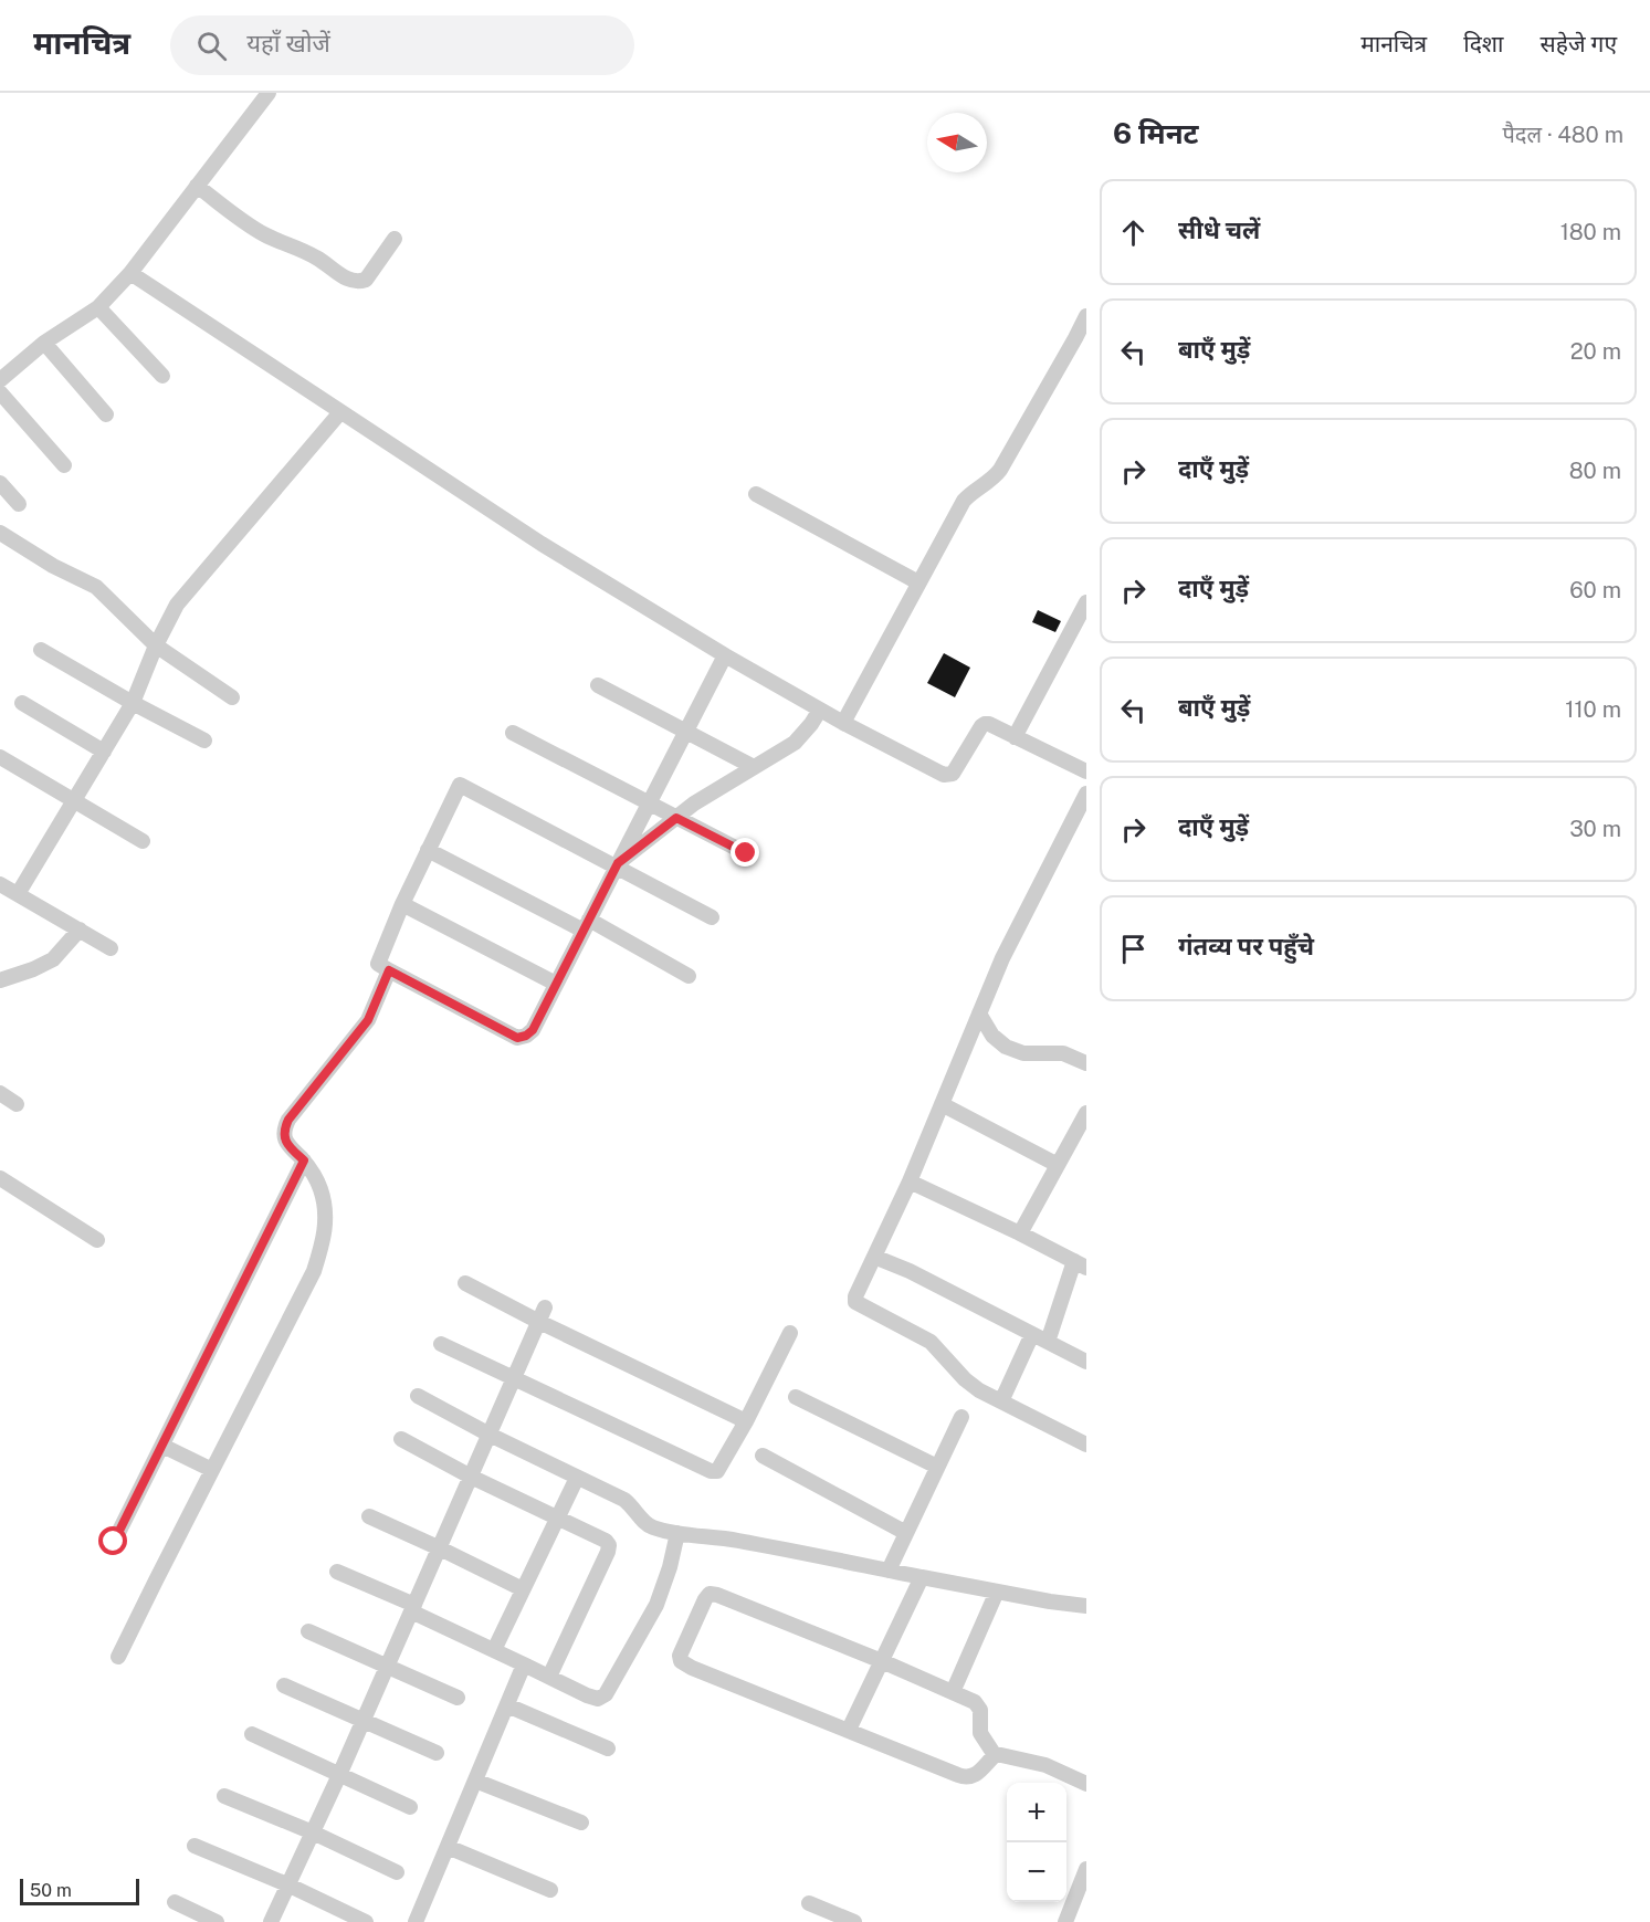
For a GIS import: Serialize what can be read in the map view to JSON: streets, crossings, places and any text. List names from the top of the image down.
{
  "scale_bar": "50 m",
  "north": "left",
  "page": {
    "header": "मानचित्र",
    "search": "यहाँ खोजें",
    "nav": ["मानचित्र", "दिशा", "सहेजे गए"],
    "heading": ["6 मिनट", "पैदल · 480 m"],
    "list": [
      ["सीधे चलें", "180 m"],
      ["बाएँ मुड़ें", "20 m"],
      ["दाएँ मुड़ें", "80 m"],
      ["दाएँ मुड़ें", "60 m"],
      ["बाएँ मुड़ें", "110 m"],
      ["दाएँ मुड़ें", "30 m"],
      "गंतव्य पर पहुँचे"
    ],
    "map_buttons": ["+", "−"],
    "scale": "50 m"
  }
}
